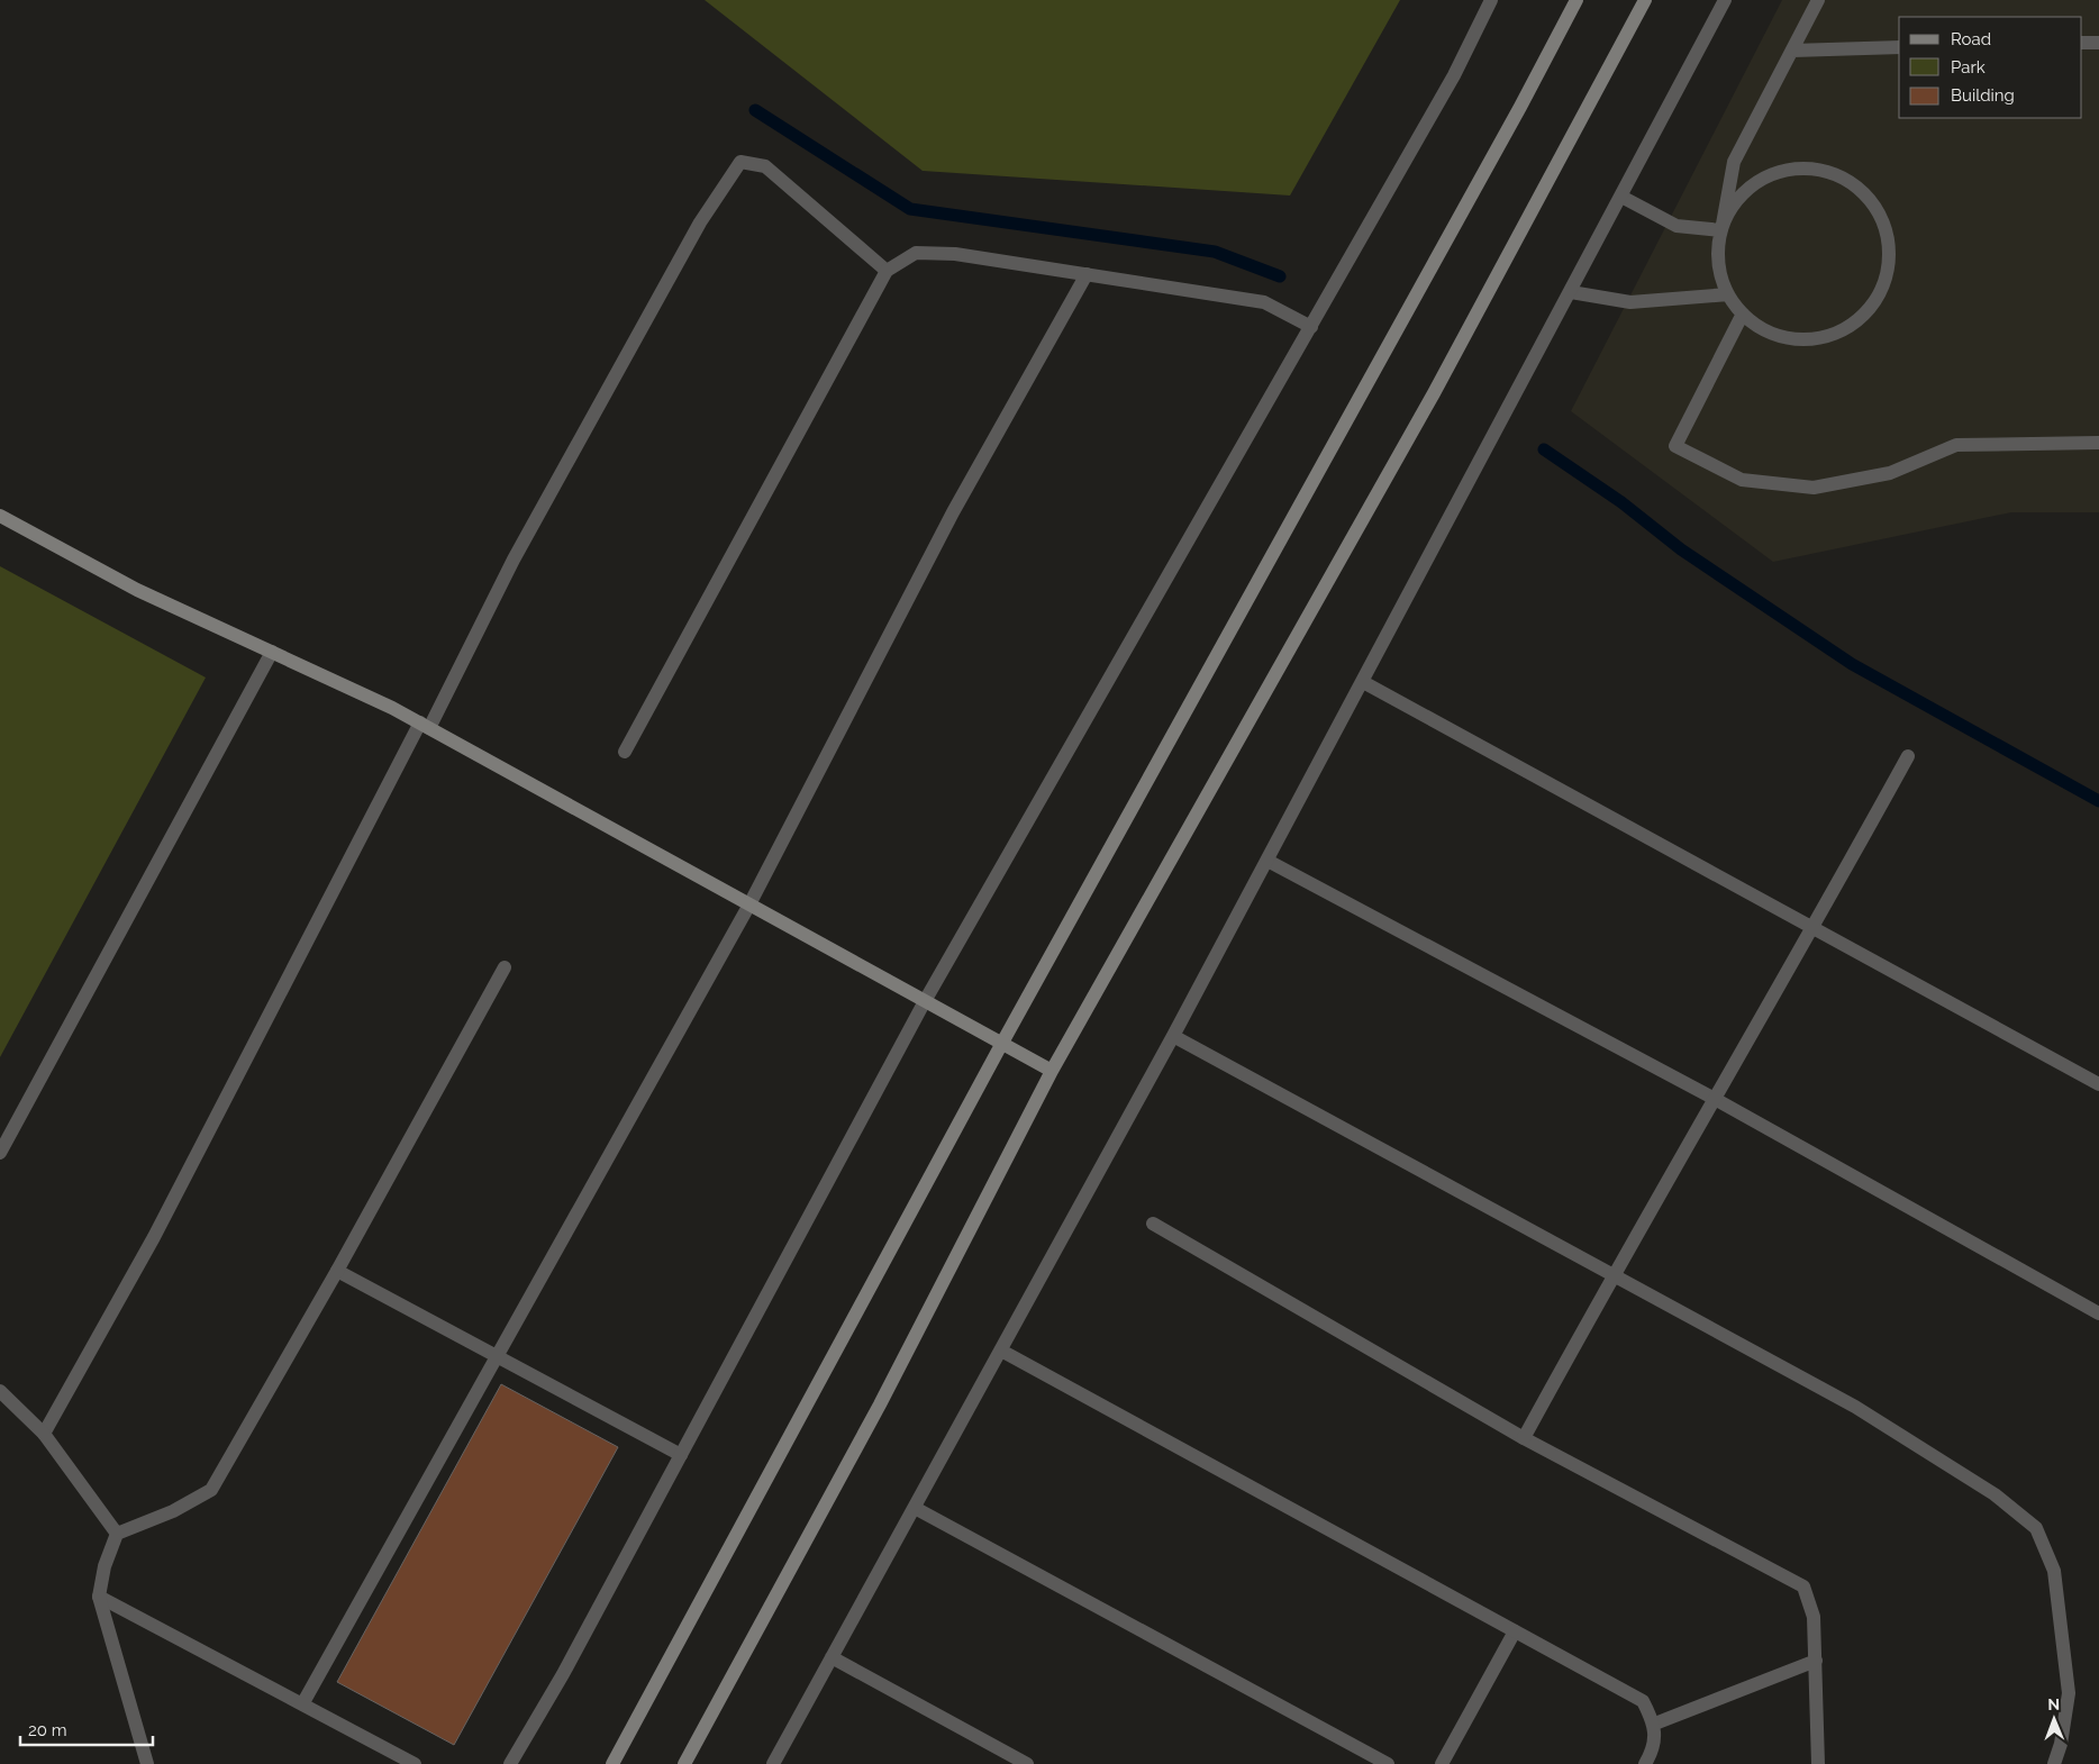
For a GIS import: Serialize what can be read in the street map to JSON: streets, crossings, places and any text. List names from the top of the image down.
{
  "legend": ["Road", "Park", "Building"],
  "scale_bar": "20 m",
  "north": "top"
}
